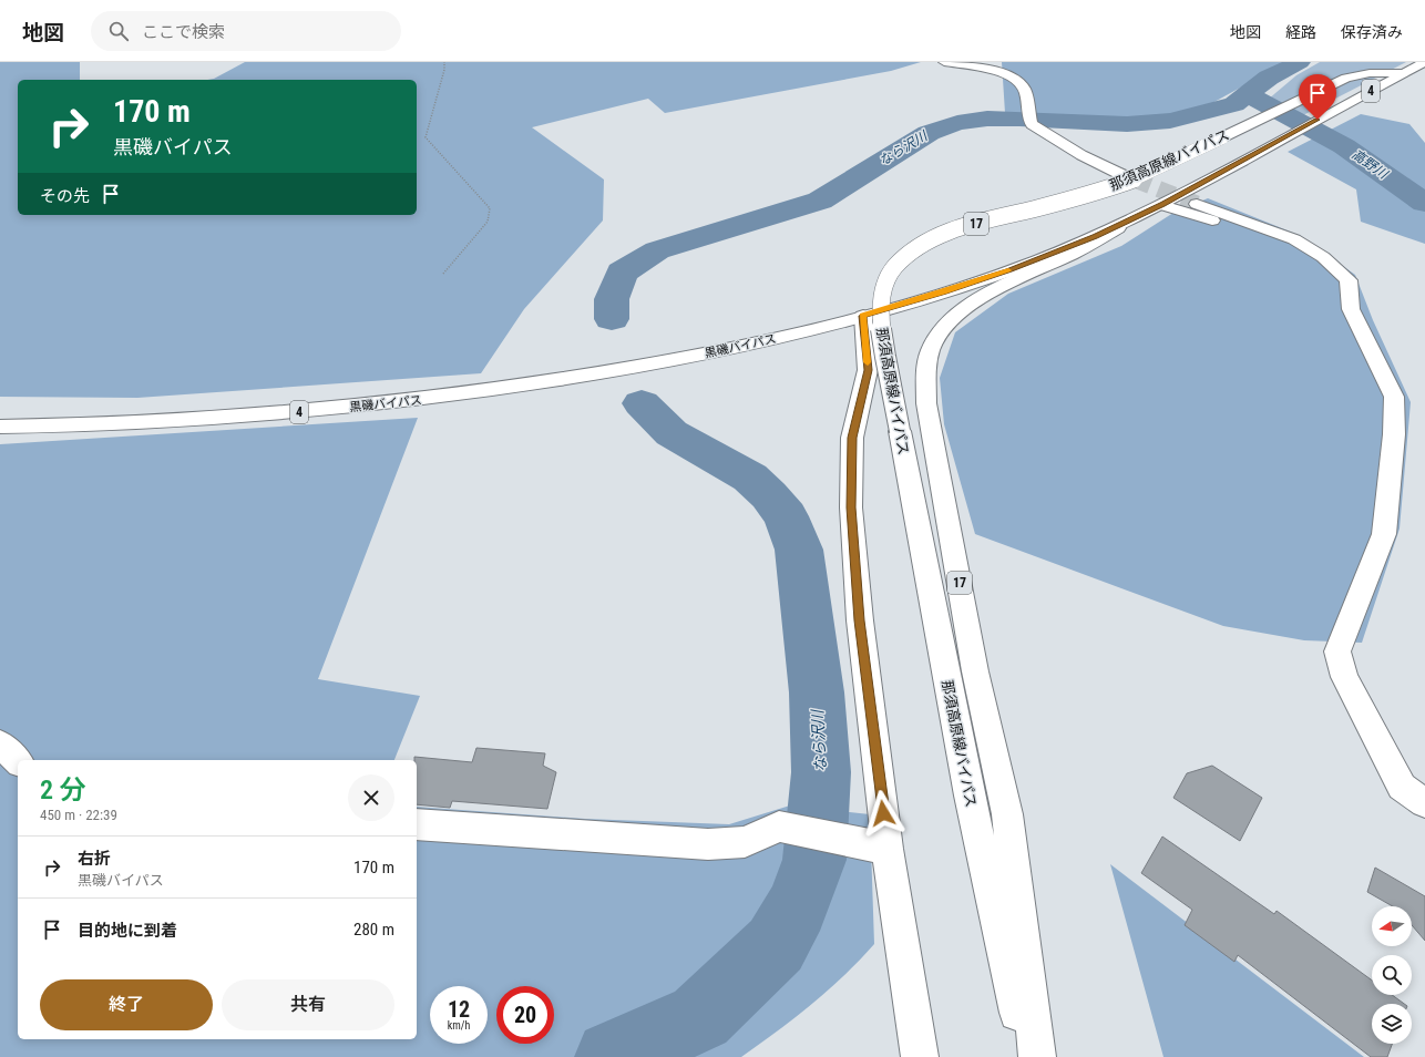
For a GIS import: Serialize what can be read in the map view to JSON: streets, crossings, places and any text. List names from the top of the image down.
{
  "streets": {
    "main road": [
      "4",
      "那須高原線バイパス",
      "17",
      "黒磯バイパス"
    ]
  },
  "crossings": [
    ["那須高原線バイパス", "黒磯バイパス"]
  ],
  "water": ["なら沢川", "高野川"],
  "north": "left",
  "page": {
    "header": "地図",
    "search": "ここで検索",
    "nav": ["地図", "経路", "保存済み"],
    "turn": ["170 m", "黒磯バイパス"],
    "then": "その先",
    "heading": ["2 分", "450 m · 22:39"],
    "list": [
      {
        "name": "右折",
        "note": "黒磯バイパス",
        "value": "170 m"
      },
      {
        "name": "目的地に到着",
        "value": "280 m"
      }
    ],
    "buttons": ["終了", "共有"],
    "speed": "12 km/h",
    "limit": "20"
  }
}
